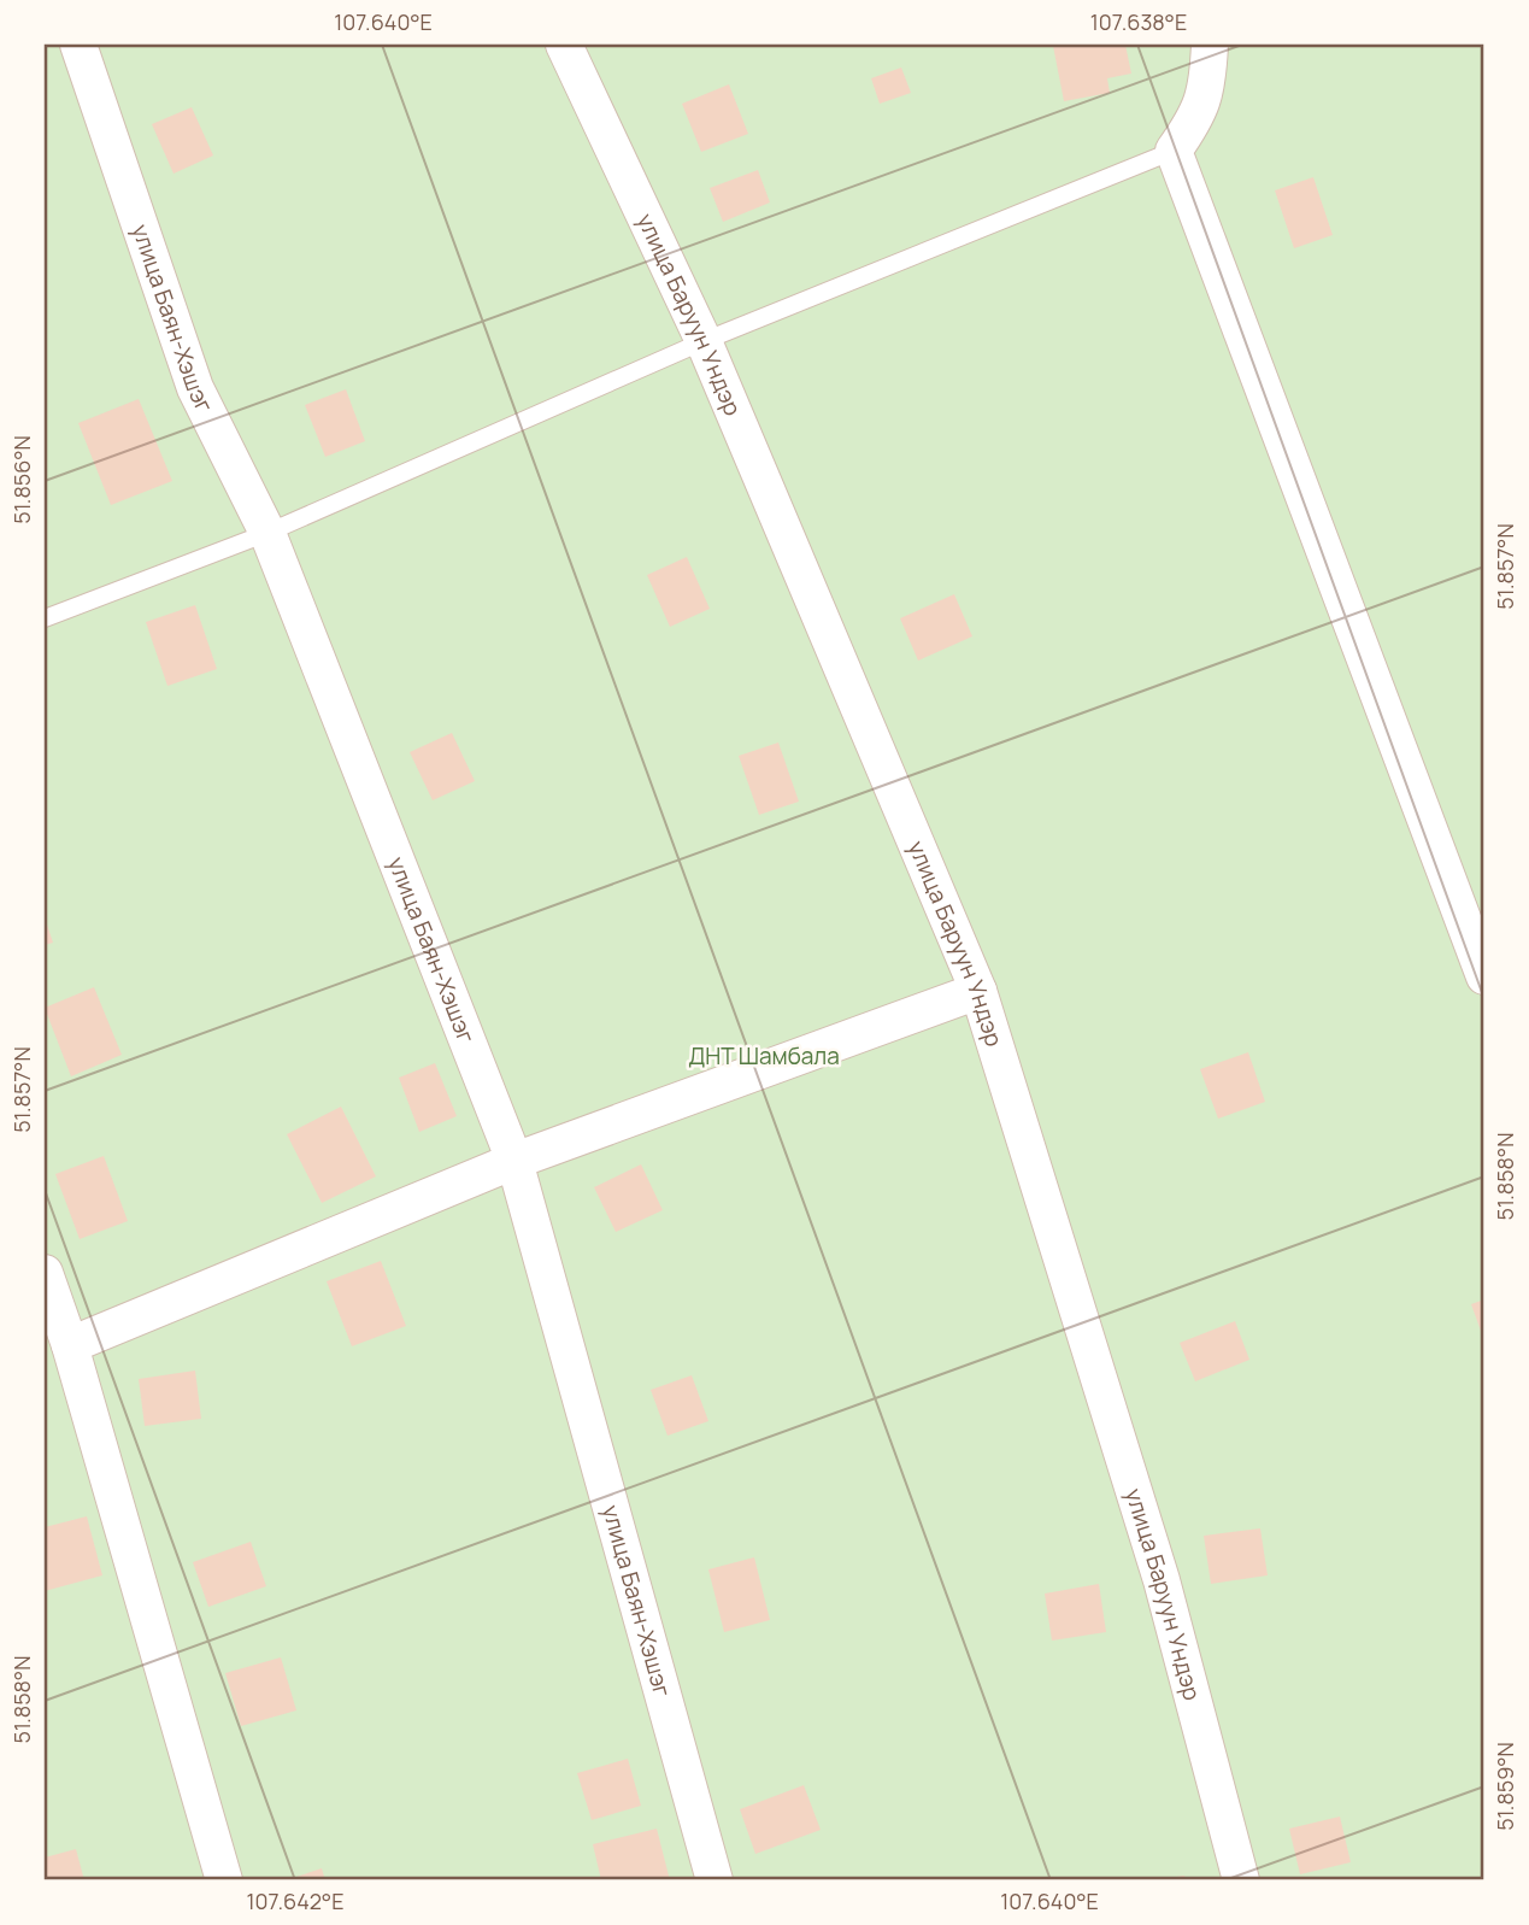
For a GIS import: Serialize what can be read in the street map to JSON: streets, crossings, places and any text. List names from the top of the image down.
{
  "streets": {
    "street": ["улица Баруун Ундэр", "улица Баян-Хэшэг"]
  },
  "parks": ["ДНТ Шамбала"],
  "coordinates": [
    "107.640°E",
    "107.638°E",
    "51.856°N",
    "51.857°N",
    "51.858°N",
    "51.859°N",
    "107.642°E"
  ]
}
